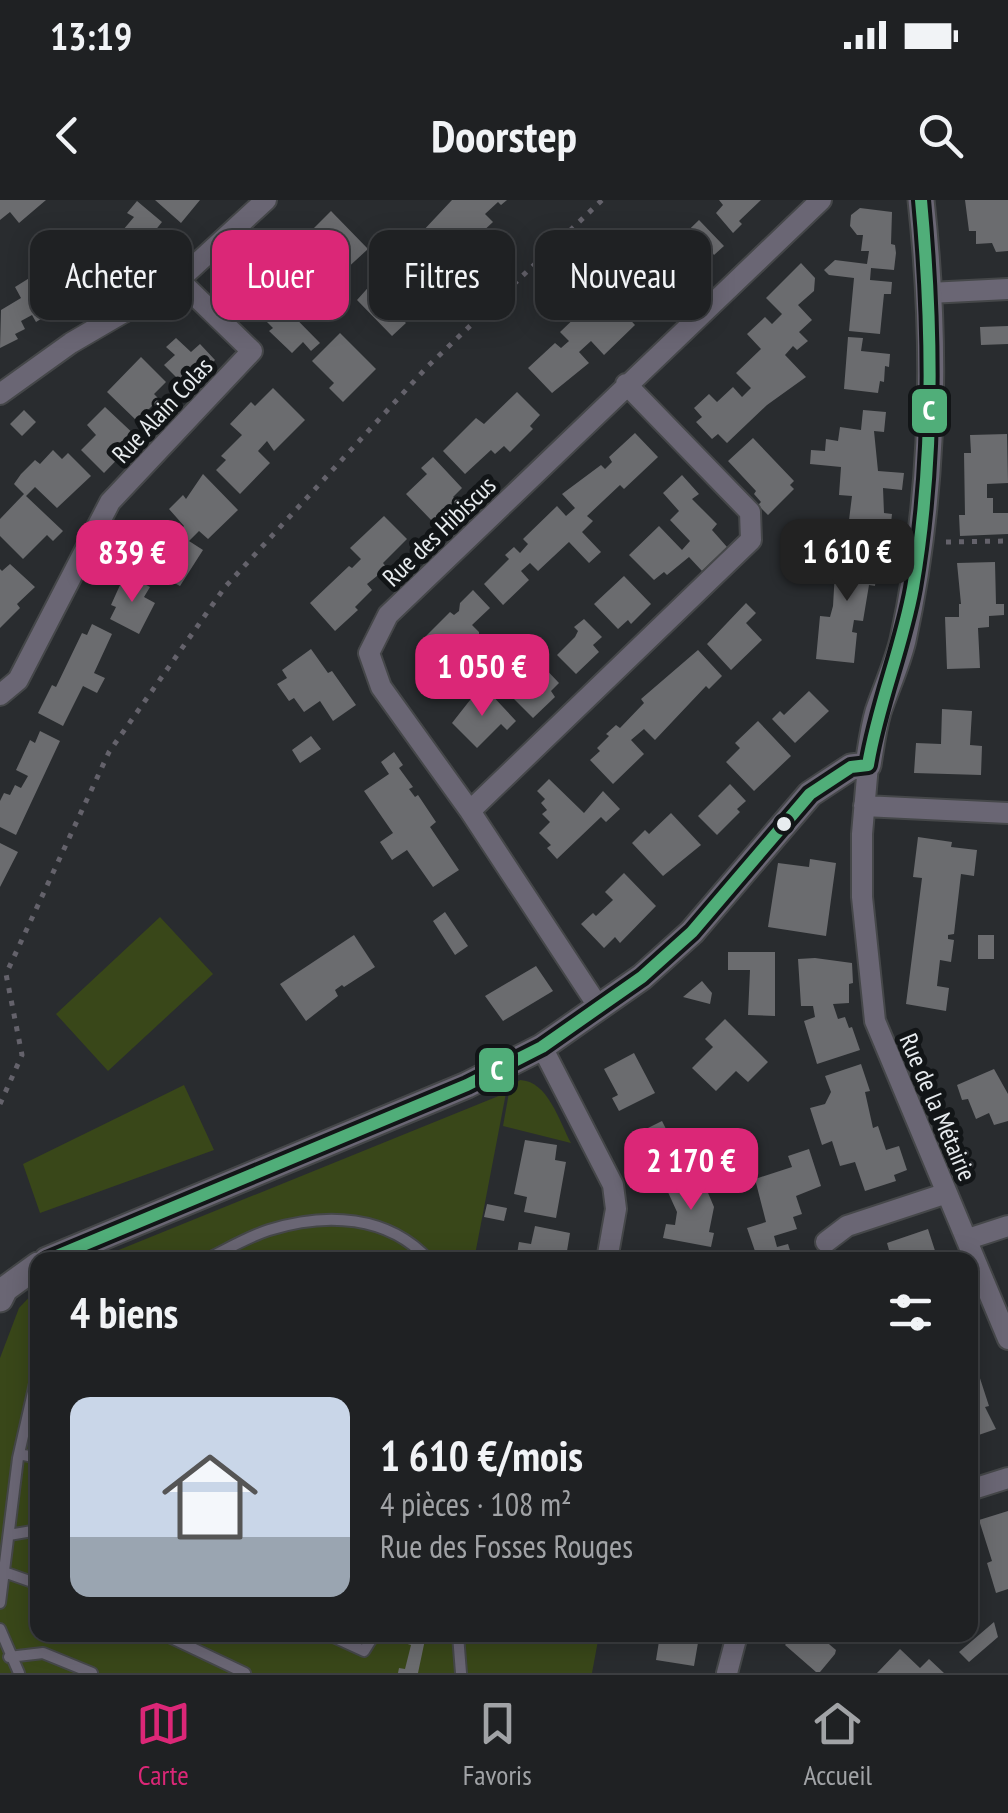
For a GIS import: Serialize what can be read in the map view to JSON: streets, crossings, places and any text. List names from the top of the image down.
{
  "streets": {
    "street": ["Rue Alain Colas", "Rue des Hibiscus", "Rue de la Métairie"]
  },
  "lines": ["transit line C"],
  "page": {
    "status": "13:19",
    "header": "Doorstep",
    "chip": [
      "Acheter",
      "Louer",
      "Filtres",
      "Nouveau"
    ],
    "price": [
      "1 610 €",
      "839 €",
      "1 050 €",
      "2 170 €"
    ],
    "heading": "4 biens",
    "list": [
      {
        "name": "1 610 €/mois",
        "note": "4 pièces · 108 m² · Rue des Fosses Rouges"
      }
    ],
    "tabs": ["Carte", "Favoris", "Accueil"]
  }
}
